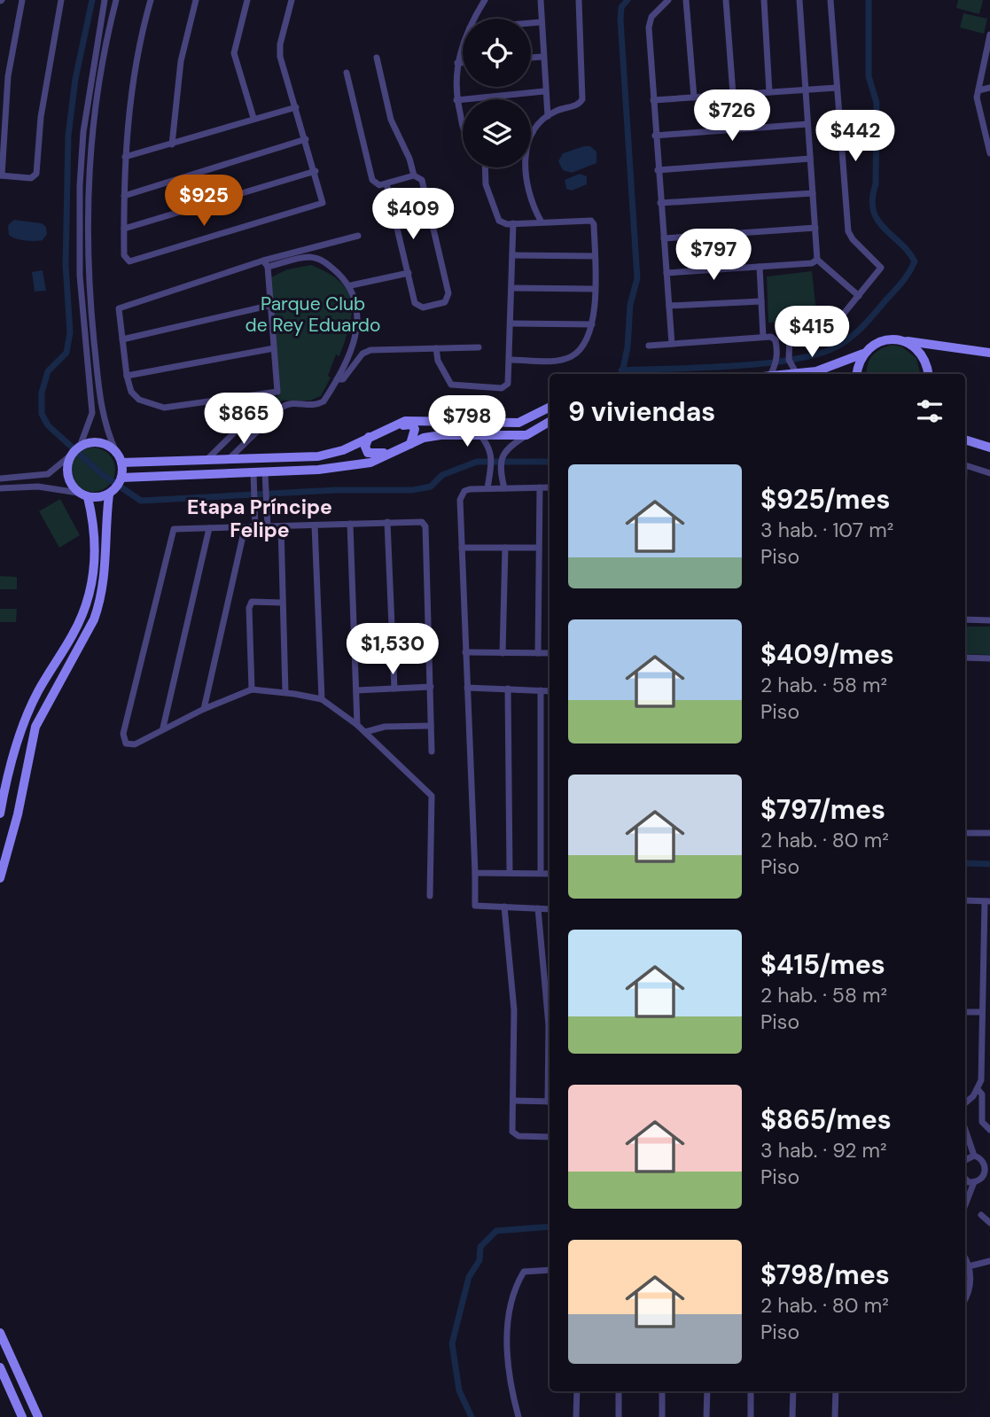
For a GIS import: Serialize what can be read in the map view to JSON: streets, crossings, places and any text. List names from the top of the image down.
{
  "districts": ["Etapa Príncipe Felipe"],
  "parks": ["Parque Club de Rey Eduardo"],
  "page": {
    "price": [
      "$726",
      "$442",
      "$925",
      "$409",
      "$797",
      "$415",
      "$865",
      "$798",
      "$1,530"
    ],
    "heading": "9 viviendas",
    "list": [
      {
        "name": "$925/mes",
        "note": "3 hab. · 107 m² · Piso"
      },
      {
        "name": "$409/mes",
        "note": "2 hab. · 58 m² · Piso"
      },
      {
        "name": "$797/mes",
        "note": "2 hab. · 80 m² · Piso"
      },
      {
        "name": "$415/mes",
        "note": "2 hab. · 58 m² · Piso"
      },
      {
        "name": "$865/mes",
        "note": "3 hab. · 92 m² · Piso"
      },
      {
        "name": "$798/mes",
        "note": "2 hab. · 80 m² · Piso"
      }
    ]
  }
}
